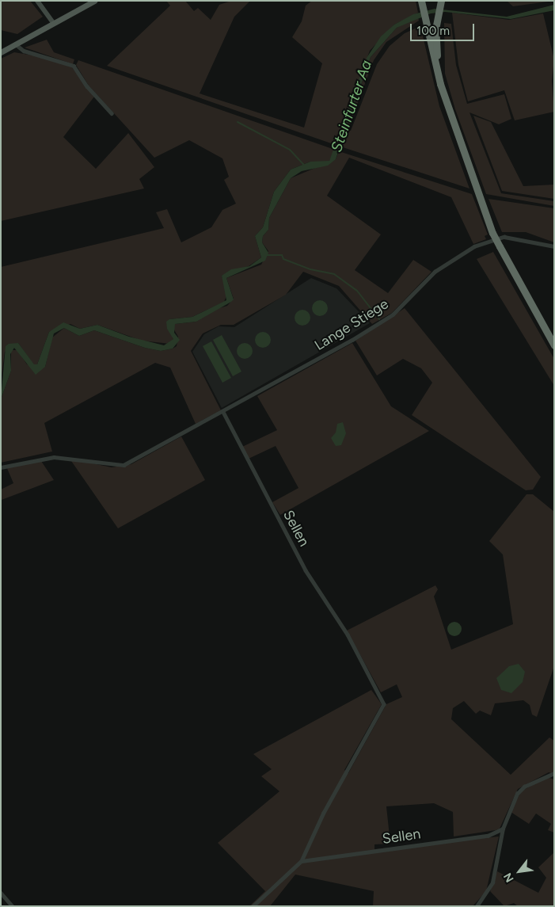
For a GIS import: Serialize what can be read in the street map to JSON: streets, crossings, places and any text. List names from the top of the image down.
{
  "streets": {
    "street": ["Lange Stiege", "Sellen"]
  },
  "crossings": [
    ["Lange Stiege", "Sellen"]
  ],
  "water": ["Steinfurter Aa"],
  "scale_bar": "100 m",
  "north": "bottom left"
}
